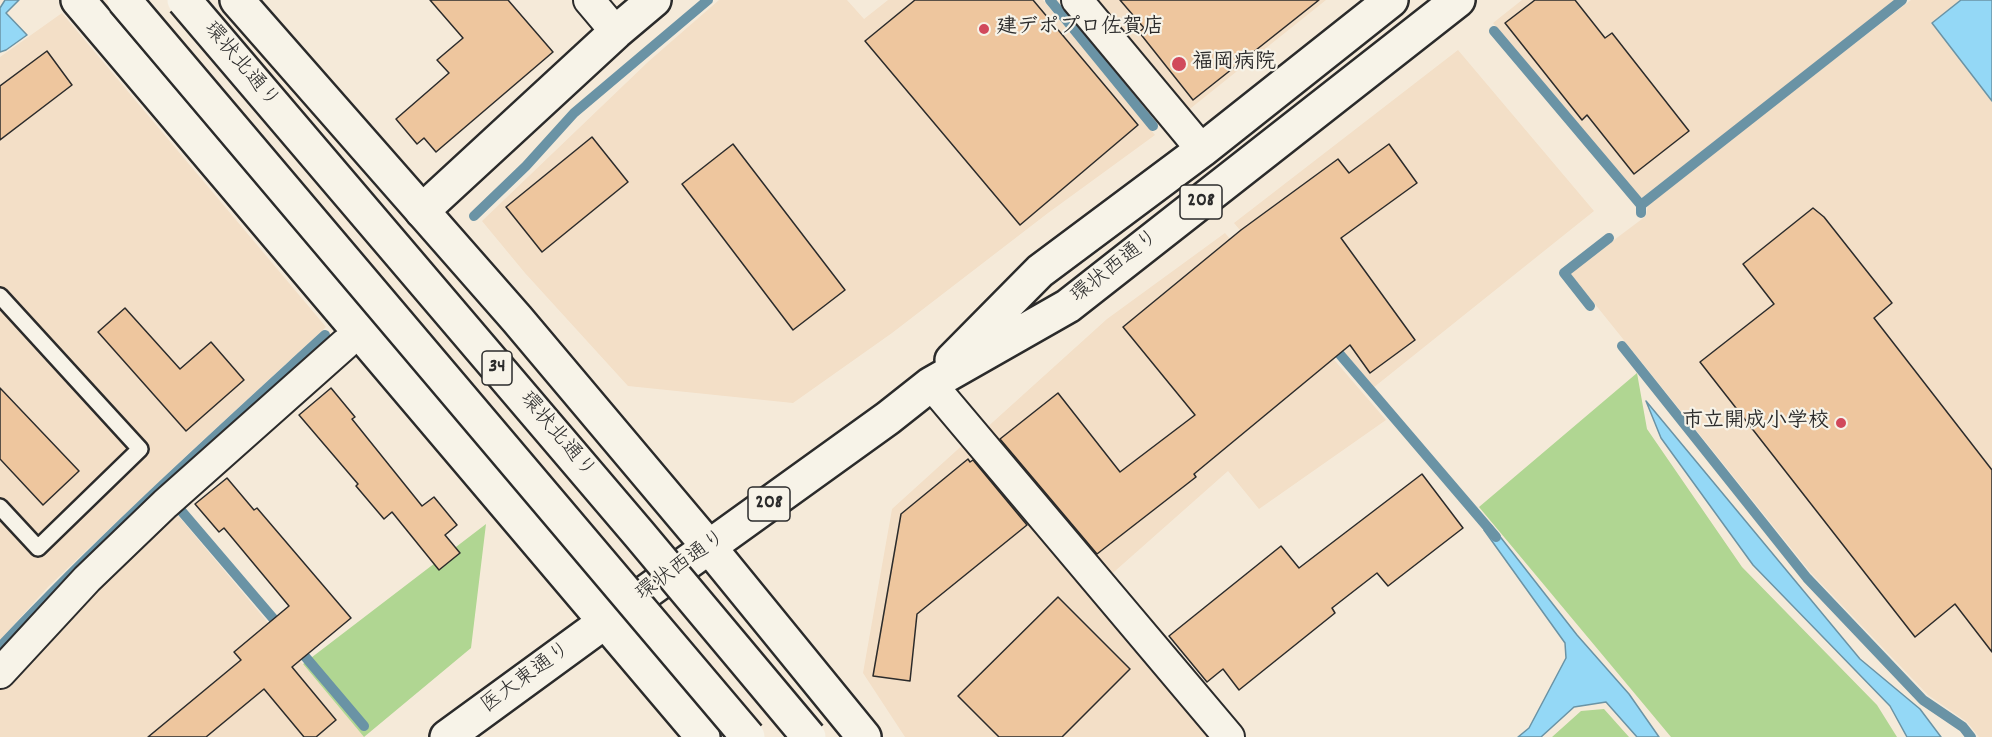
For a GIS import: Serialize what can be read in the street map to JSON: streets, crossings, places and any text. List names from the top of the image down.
{
  "streets": {
    "main road": [
      "環状北通り",
      "208",
      "環状西通り",
      "34",
      "医大東通り"
    ]
  },
  "crossings": [
    ["環状西通り", "医大東通り"]
  ],
  "places": ["建デポプロ佐賀店", "福岡病院", "市立開成小学校"]
}
